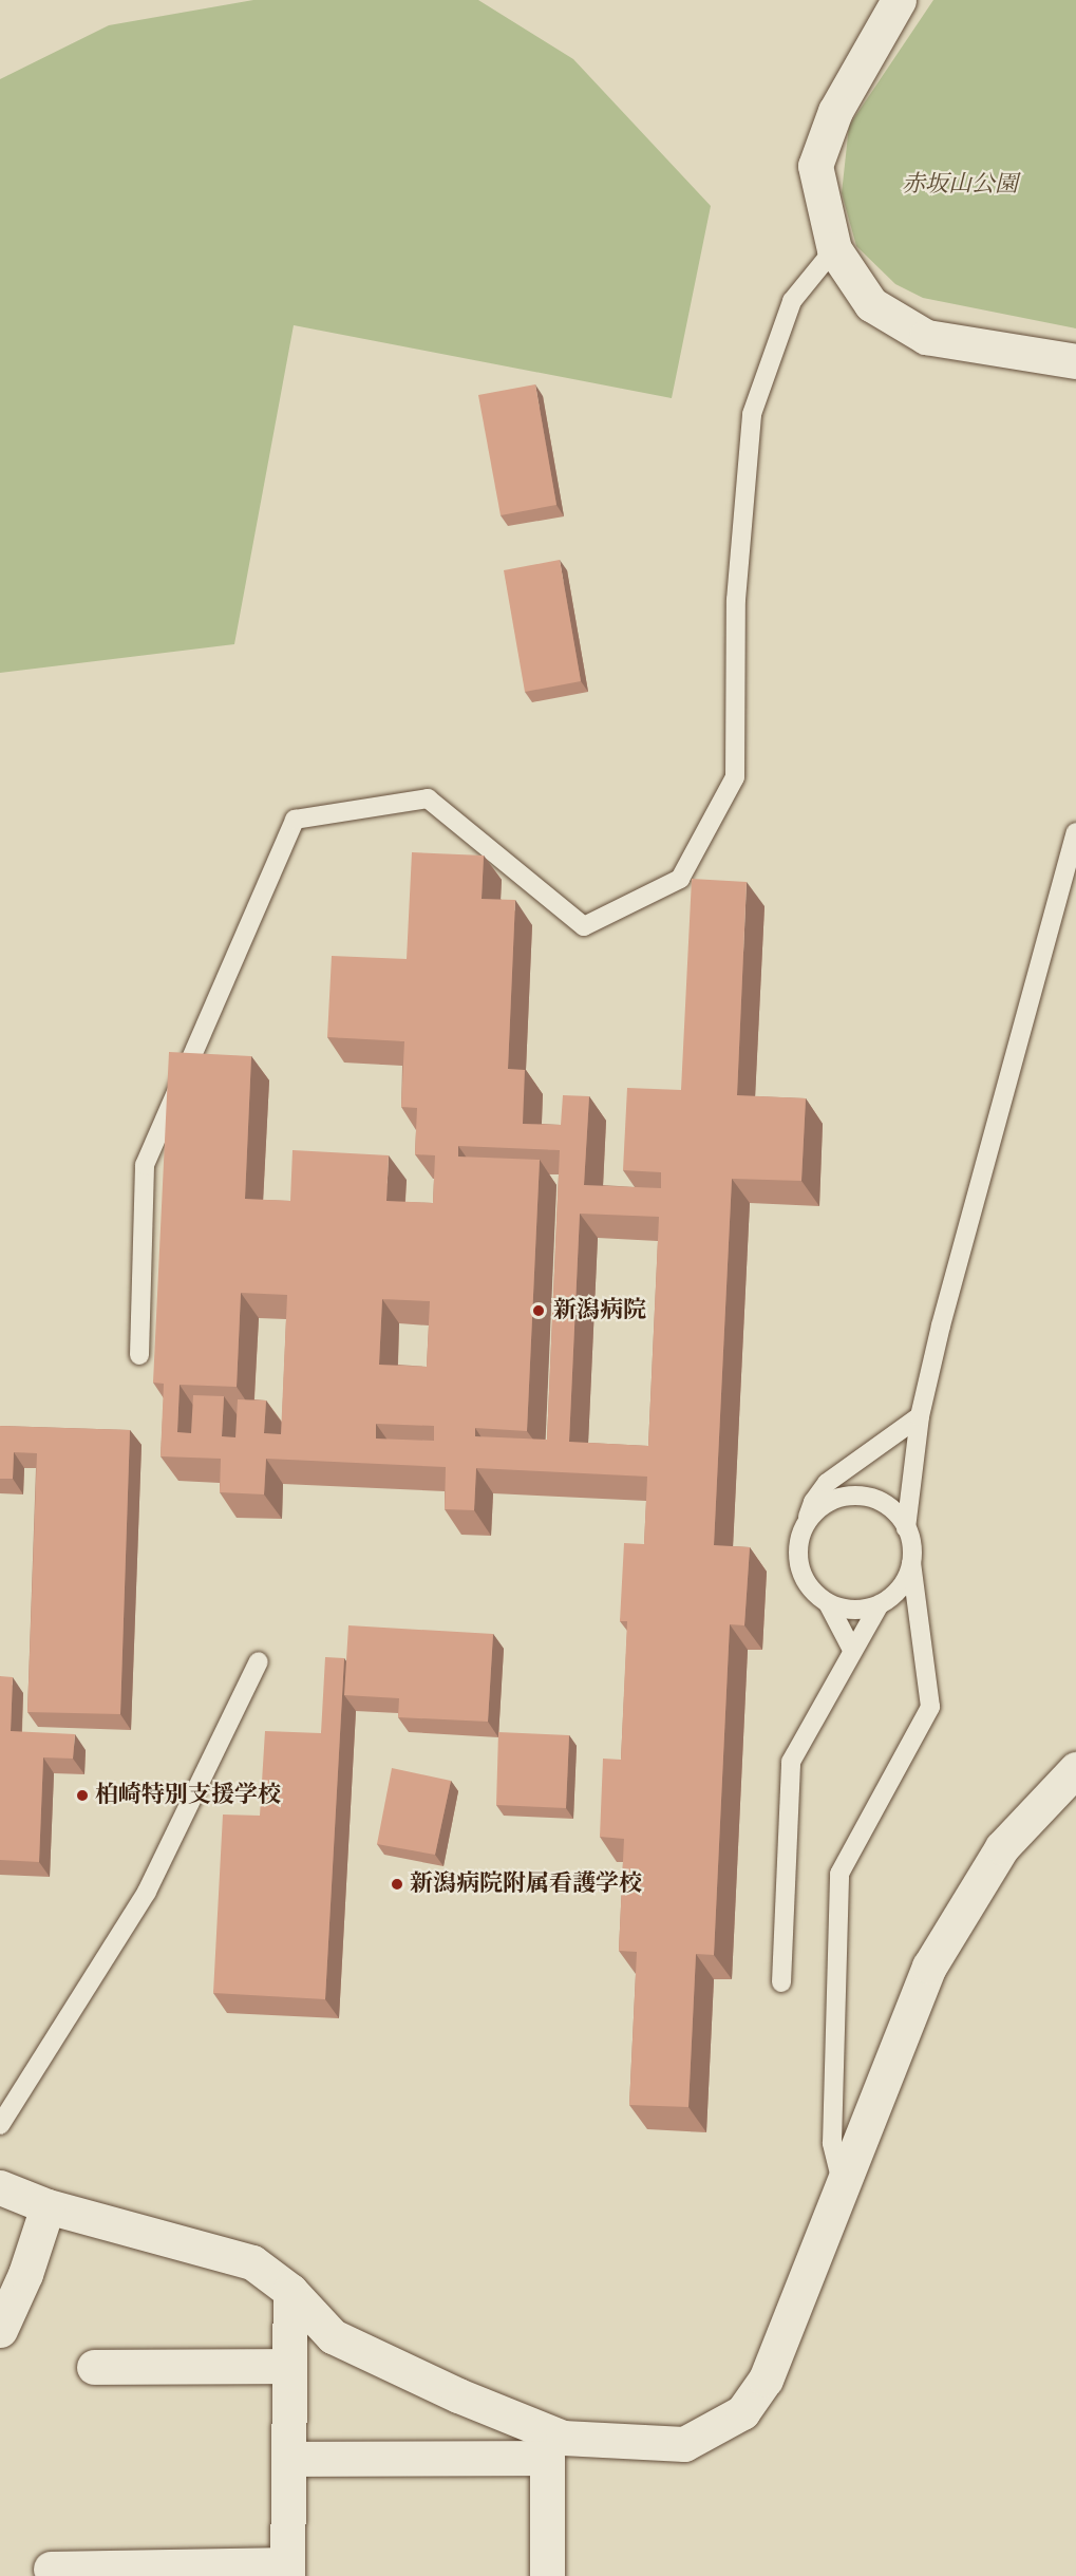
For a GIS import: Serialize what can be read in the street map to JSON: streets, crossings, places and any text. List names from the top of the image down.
{
  "parks": ["赤坂山公園"],
  "places": ["新潟病院", "柏崎特別支援学校", "新潟病院附属看護学校"]
}
